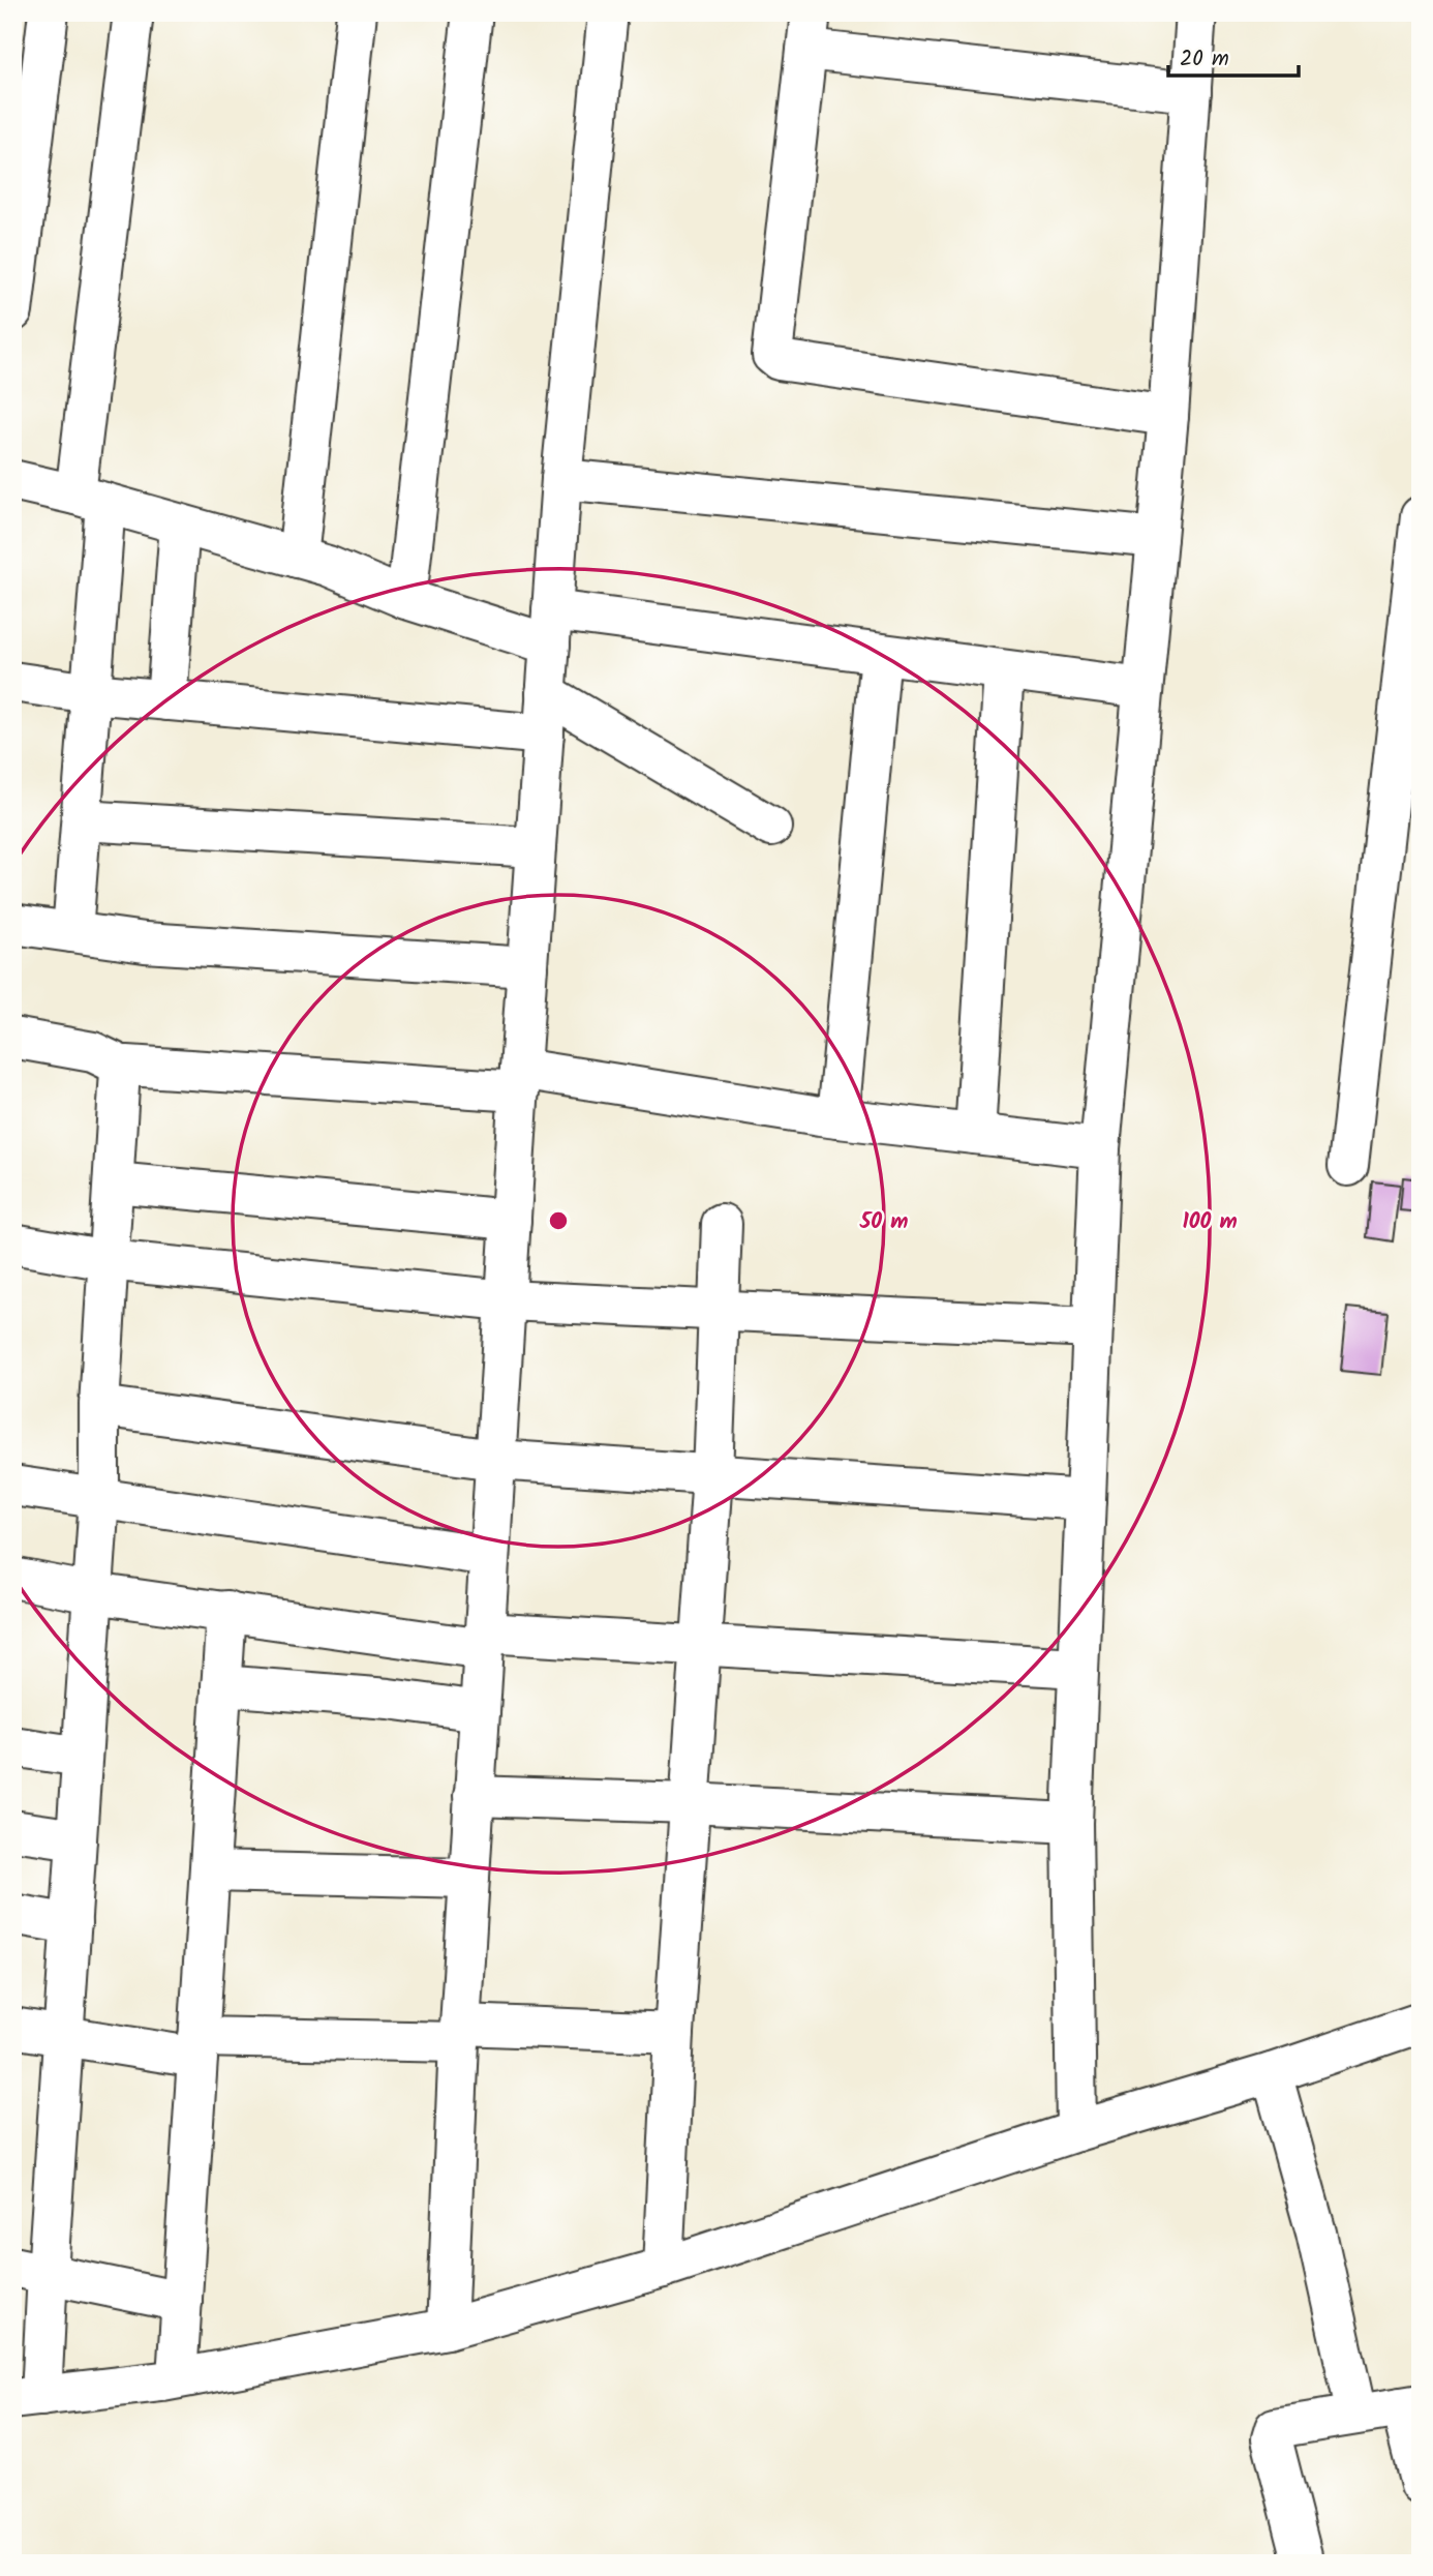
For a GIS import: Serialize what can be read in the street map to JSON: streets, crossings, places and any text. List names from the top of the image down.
{
  "scale_bar": "20 m",
  "rings": ["50 m", "100 m"]
}
